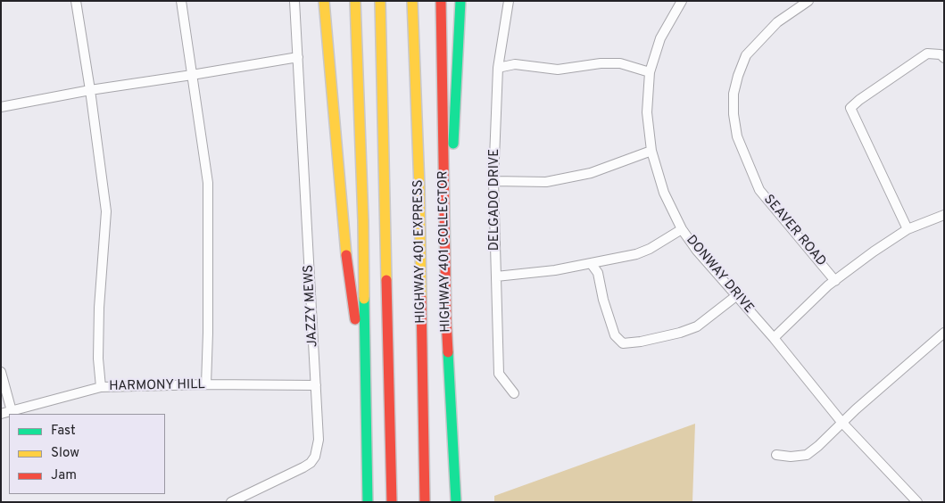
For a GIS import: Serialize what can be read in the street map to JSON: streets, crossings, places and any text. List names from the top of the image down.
{
  "streets": {
    "highway": ["HIGHWAY 401 EXPRESS", "HIGHWAY 401 COLLECTOR"],
    "street": [
      "DELGADO DRIVE",
      "SEAVER ROAD",
      "DONWAY DRIVE",
      "JAZZY MEWS",
      "HARMONY HILL"
    ]
  },
  "crossings": [
    ["JAZZY MEWS", "HARMONY HILL"]
  ],
  "legend": ["Fast", "Slow", "Jam"]
}
